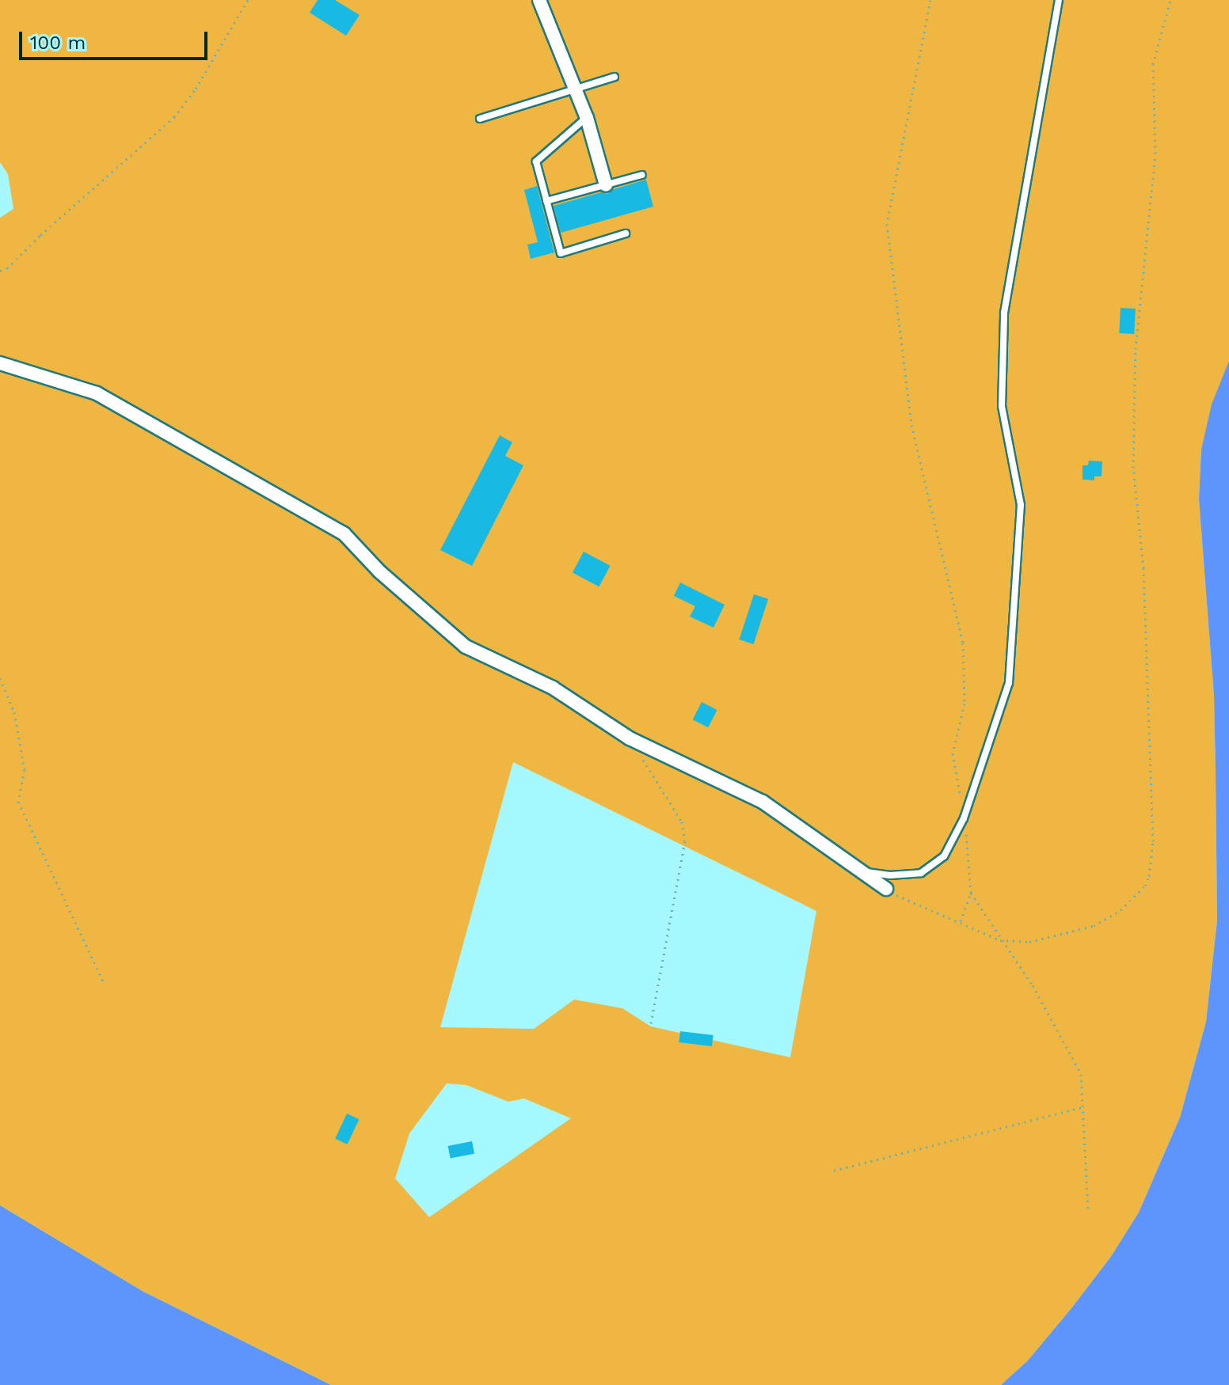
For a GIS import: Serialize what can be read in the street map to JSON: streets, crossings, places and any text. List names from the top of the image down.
{
  "scale_bar": "100 m"
}
